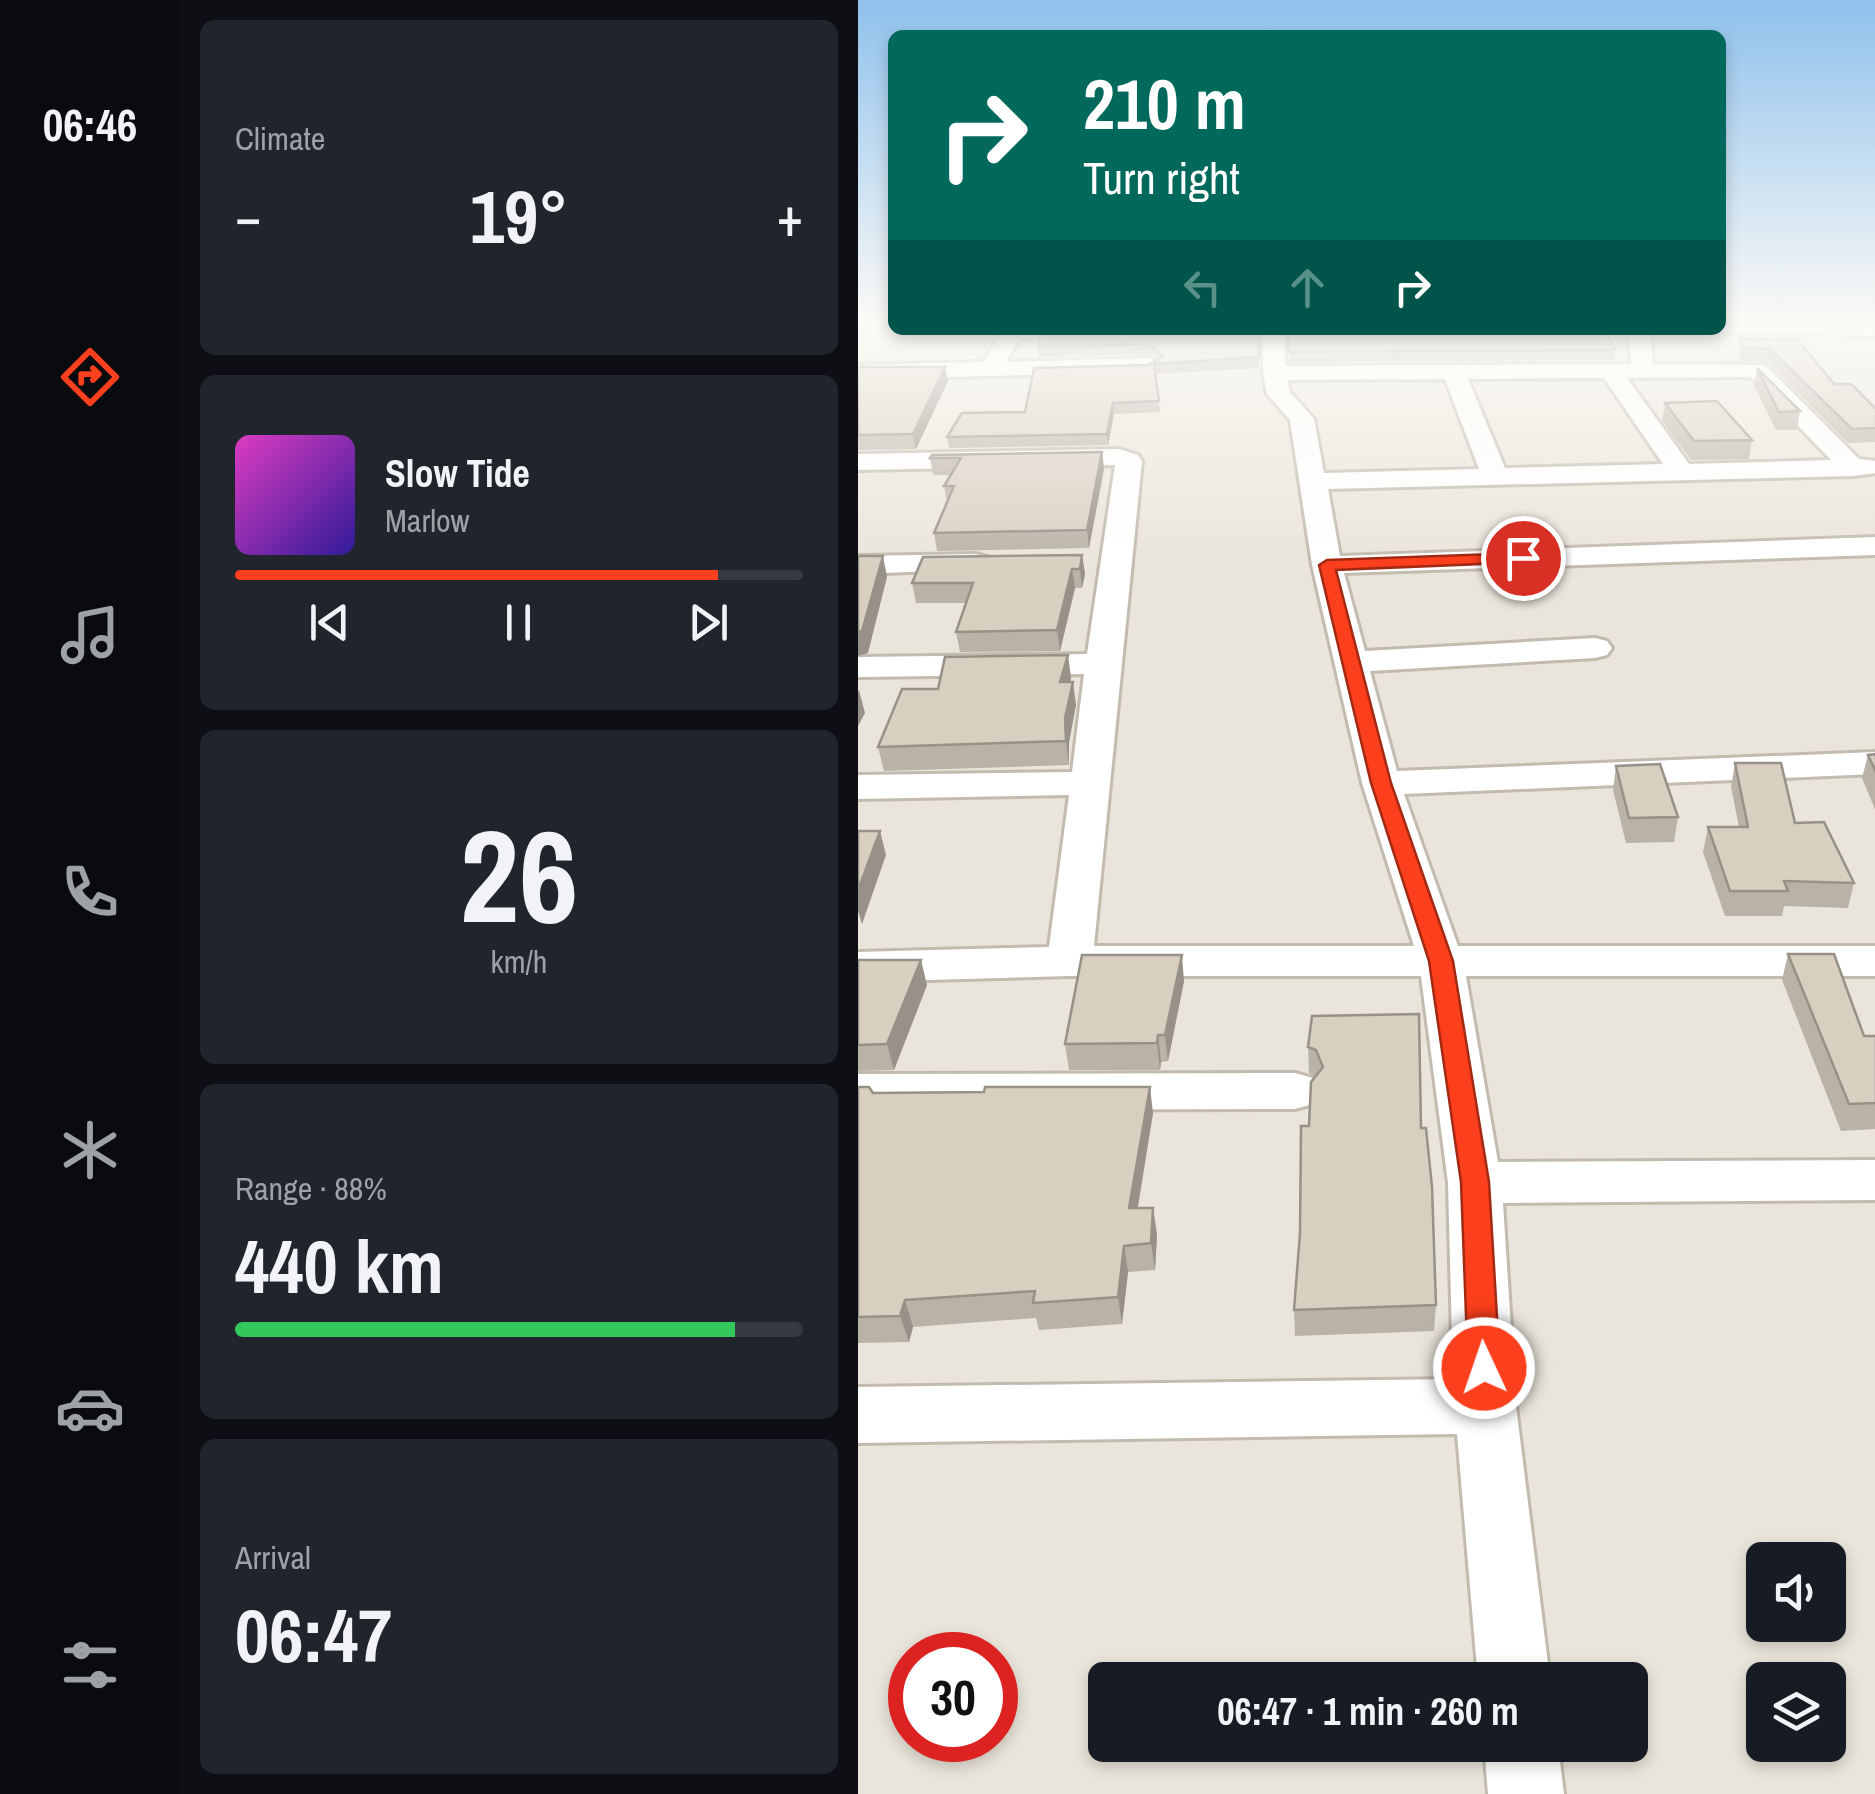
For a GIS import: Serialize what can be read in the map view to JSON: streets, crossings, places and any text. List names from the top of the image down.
{
  "page": {
    "tabs": "06:46",
    "tile": [
      "Climate",
      ["26", "km/h"],
      ["Range · 88%", "440 km"],
      ["Arrival", "06:47"]
    ],
    "turn": ["210 m", "Turn right"],
    "heat": ["−", "19°", "+"],
    "song": ["Slow Tide", "Marlow"],
    "limit": "30",
    "trip": "06:47 · 1 min · 260 m"
  }
}
